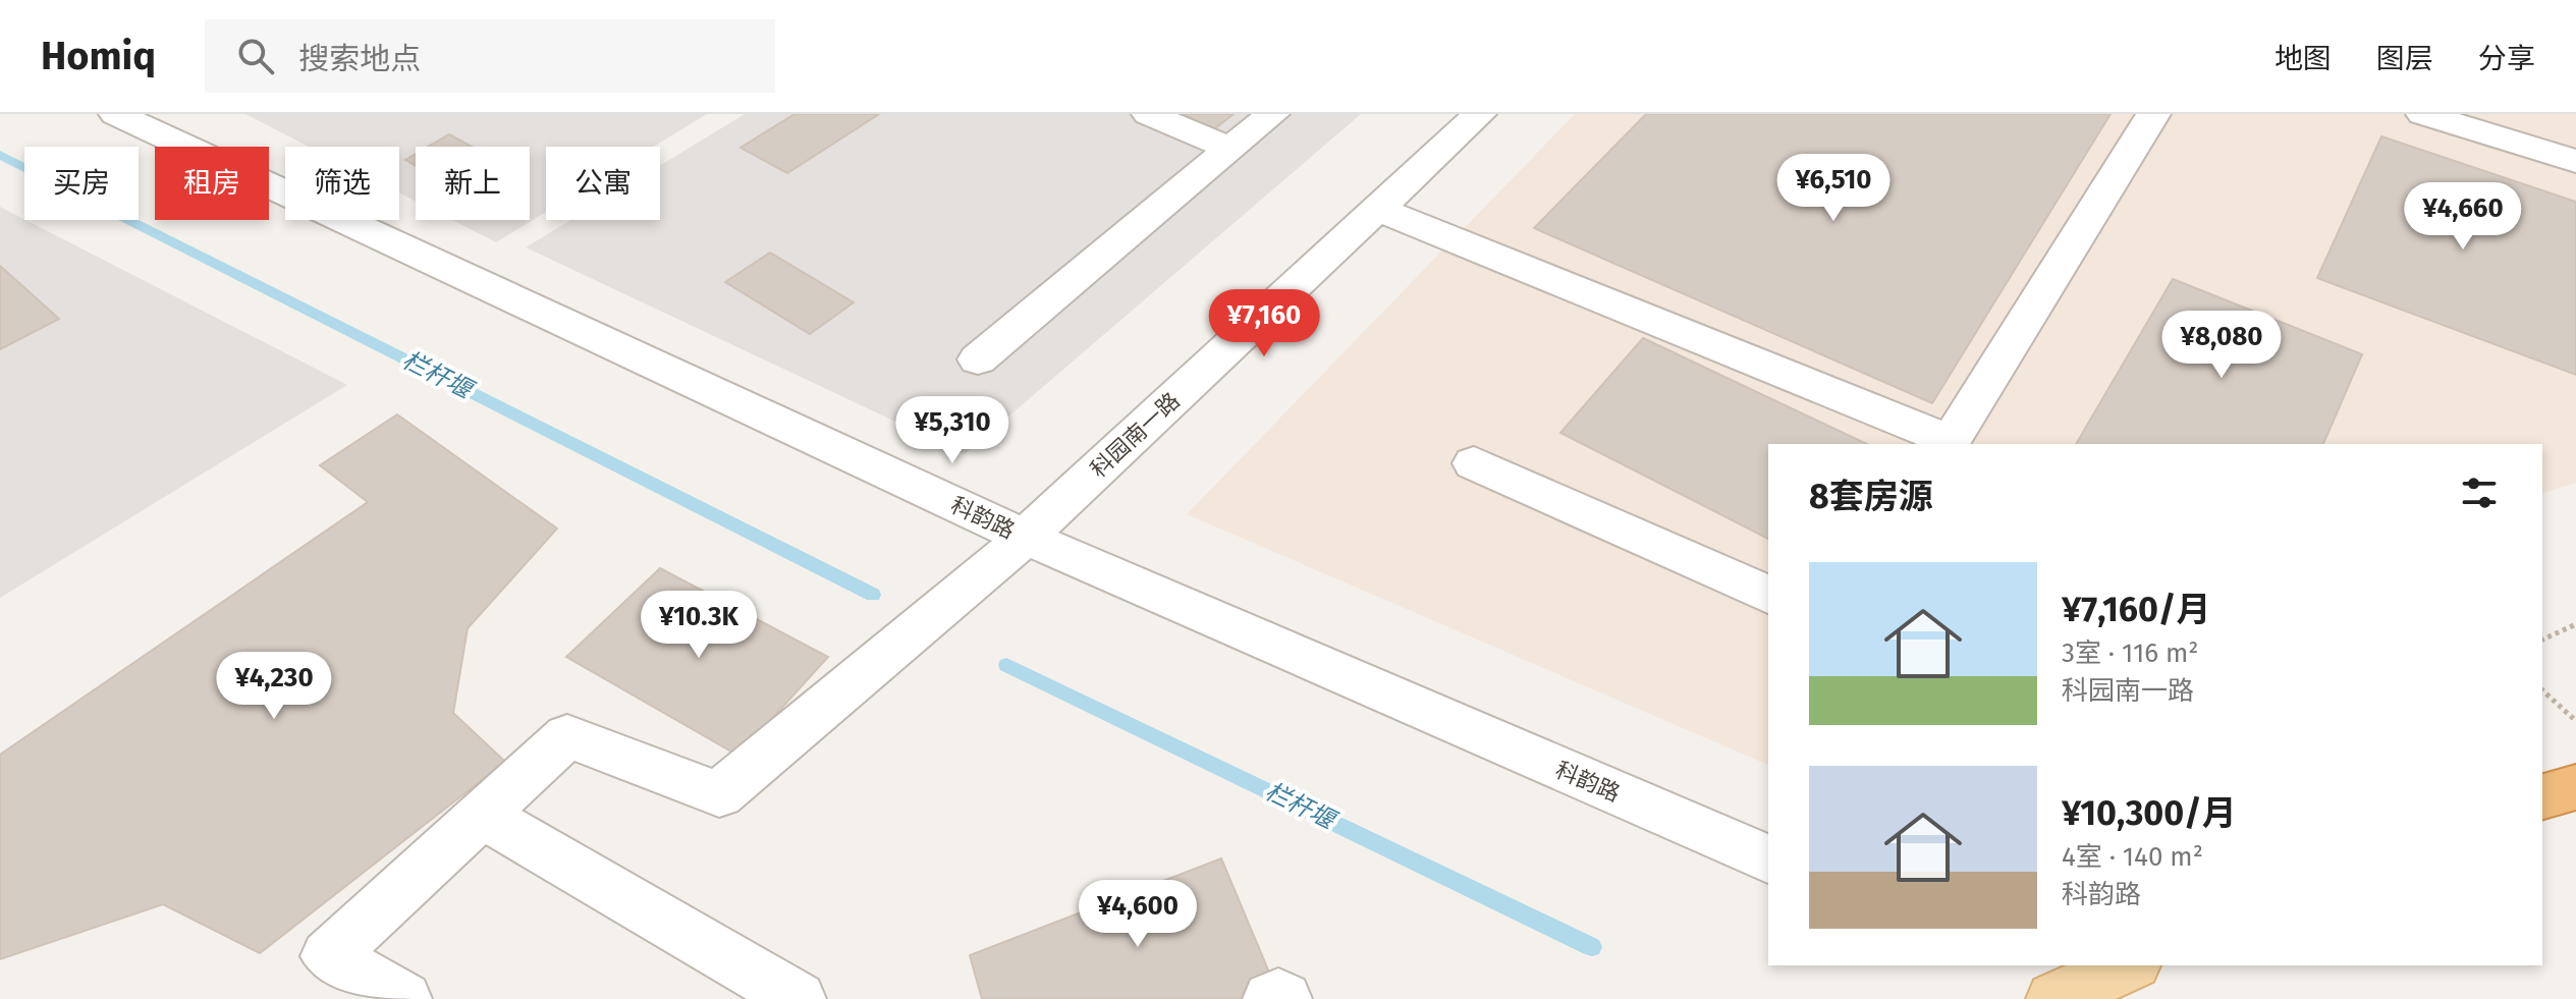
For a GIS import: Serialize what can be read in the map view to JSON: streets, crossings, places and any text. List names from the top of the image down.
{
  "streets": {
    "street": ["科园南一路", "科韵路"]
  },
  "crossings": [
    ["科园南一路", "科韵路"]
  ],
  "water": ["栏杆堰"],
  "page": {
    "header": "Homiq",
    "search": "搜索地点",
    "nav": ["地图", "图层", "分享"],
    "chip": [
      "买房",
      "租房",
      "筛选",
      "新上",
      "公寓"
    ],
    "price": [
      "¥6,510",
      "¥4,660",
      "¥7,160",
      "¥8,080",
      "¥5,310",
      "¥10.3K",
      "¥4,230",
      "¥4,600"
    ],
    "heading": "8套房源",
    "list": [
      {
        "name": "¥7,160/月",
        "note": "3室 · 116 m² · 科园南一路"
      },
      {
        "name": "¥10,300/月",
        "note": "4室 · 140 m² · 科韵路"
      }
    ]
  }
}
